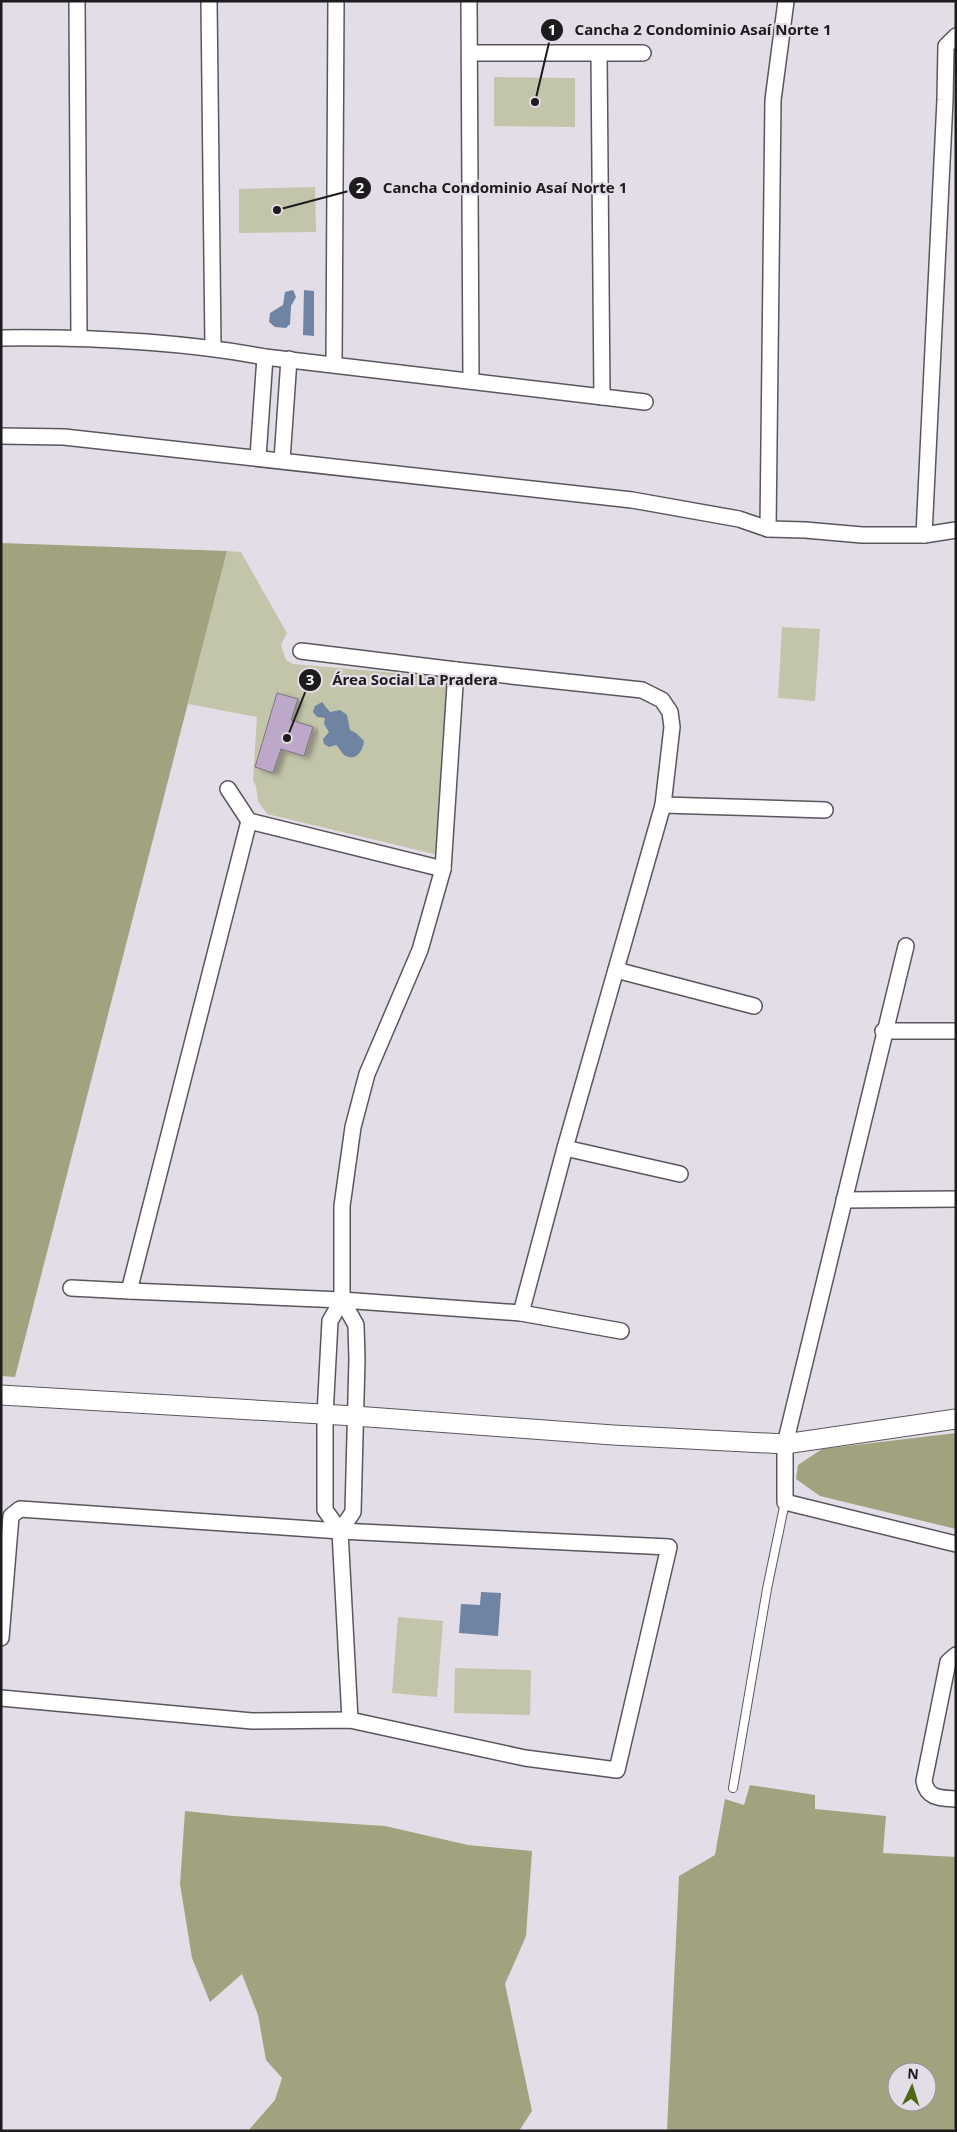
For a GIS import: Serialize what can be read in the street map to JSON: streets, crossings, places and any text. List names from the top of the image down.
{
  "places": ["Cancha 2 Condominio Asaí Norte 1", "Cancha Condominio Asaí Norte 1", "Área Social La Pradera"],
  "north": "top"
}
